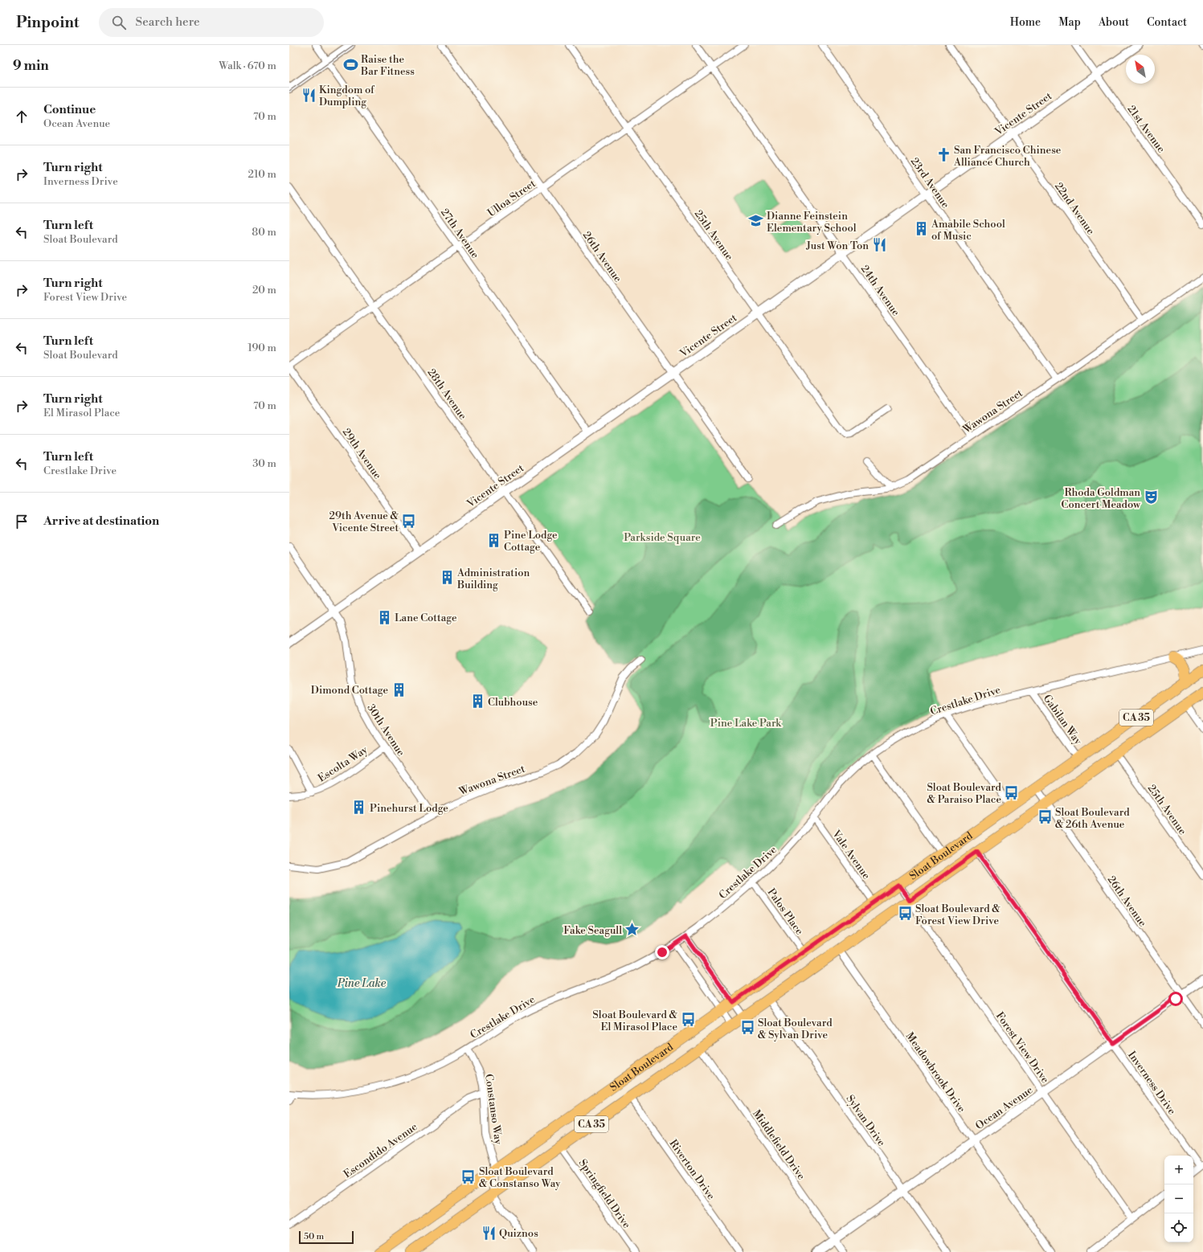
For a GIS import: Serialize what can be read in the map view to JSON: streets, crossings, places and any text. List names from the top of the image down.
{
  "streets": {
    "main road": ["CA 35", "Sloat Boulevard"],
    "street": [
      "Vicente Street",
      "21st Avenue",
      "23rd Avenue",
      "Ulloa Street",
      "22nd Avenue",
      "27th Avenue",
      "25th Avenue",
      "26th Avenue",
      "24th Avenue",
      "28th Avenue",
      "Wawona Street",
      "29th Avenue",
      "Crestlake Drive",
      "Gabilan Way",
      "30th Avenue",
      "Escolta Way",
      "Vale Avenue",
      "Palos Place",
      "Forest View Drive",
      "Meadowbrook Drive",
      "Inverness Drive",
      "Ocean Avenue",
      "Constanso Way",
      "Sylvan Drive",
      "Middlefield Drive",
      "Escondido Avenue",
      "Riverton Drive",
      "Springfield Drive"
    ]
  },
  "crossings": [
    ["Vicente Street", "21st Avenue"],
    ["Vicente Street", "23rd Avenue"],
    ["Vicente Street", "22nd Avenue"],
    ["Vicente Street", "27th Avenue"],
    ["Vicente Street", "25th Avenue"],
    ["Vicente Street", "26th Avenue"],
    ["Vicente Street", "24th Avenue"],
    ["Vicente Street", "28th Avenue"],
    ["Vicente Street", "29th Avenue"],
    ["Vicente Street", "30th Avenue"],
    ["23rd Avenue", "Wawona Street"],
    ["Ulloa Street", "27th Avenue"],
    ["Ulloa Street", "25th Avenue"],
    ["Ulloa Street", "26th Avenue"],
    ["Ulloa Street", "24th Avenue"],
    ["Ulloa Street", "28th Avenue"],
    ["Ulloa Street", "29th Avenue"],
    ["22nd Avenue", "Wawona Street"],
    ["25th Avenue", "Sloat Boulevard"],
    ["26th Avenue", "Sloat Boulevard"],
    ["26th Avenue", "Ocean Avenue"],
    ["24th Avenue", "Wawona Street"],
    ["Wawona Street", "30th Avenue"],
    ["Crestlake Drive", "Gabilan Way"],
    ["Crestlake Drive", "Vale Avenue"],
    ["Crestlake Drive", "Palos Place"],
    ["Crestlake Drive", "Constanso Way"],
    ["Gabilan Way", "Sloat Boulevard"],
    ["30th Avenue", "Escolta Way"],
    ["Vale Avenue", "Sloat Boulevard"],
    ["Sloat Boulevard", "Palos Place"],
    ["Sloat Boulevard", "Forest View Drive"],
    ["Sloat Boulevard", "Meadowbrook Drive"],
    ["Sloat Boulevard", "Inverness Drive"],
    ["Sloat Boulevard", "Constanso Way"],
    ["Sloat Boulevard", "Sylvan Drive"],
    ["Sloat Boulevard", "Middlefield Drive"],
    ["Sloat Boulevard", "Riverton Drive"],
    ["Sloat Boulevard", "Springfield Drive"],
    ["Forest View Drive", "Ocean Avenue"],
    ["Meadowbrook Drive", "Ocean Avenue"],
    ["Inverness Drive", "Ocean Avenue"],
    ["Ocean Avenue", "Sylvan Drive"],
    ["Ocean Avenue", "Middlefield Drive"],
    ["Constanso Way", "Escondido Avenue"]
  ],
  "water": ["Pine Lake"],
  "parks": ["Parkside Square", "Pine Lake Park"],
  "places": {
    "sports": ["Raise the Bar Fitness"],
    "restaurant": ["Kingdom of Dumpling", "Just Won Ton", "Quiznos"],
    "church": ["San Francisco Chinese Alliance Church"],
    "school or university": ["Dianne Feinstein Elementary School"],
    "building": [
      "Amabile School of Music",
      "Pine Lodge Cottage",
      "Administration Building",
      "Lane Cottage",
      "Dimond Cottage",
      "Clubhouse",
      "Pinehurst Lodge"
    ],
    "theatre": ["Rhoda Goldman Concert Meadow"],
    "bus stop": [
      "29th Avenue & Vicente Street",
      "Sloat Boulevard & Paraiso Place",
      "Sloat Boulevard & 26th Avenue",
      "Sloat Boulevard & Forest View Drive",
      "Sloat Boulevard & El Mirasol Place",
      "Sloat Boulevard & Sylvan Drive",
      "Sloat Boulevard & Constanso Way"
    ],
    "place": ["Fake Seagull"]
  },
  "scale_bar": "50 m",
  "north": "top left",
  "page": {
    "header": "Pinpoint",
    "search": "Search here",
    "nav": [
      "Home",
      "Map",
      "About",
      "Contact"
    ],
    "heading": ["9 min", "Walk · 670 m"],
    "list": [
      ["Continue", "Ocean Avenue", "70 m"],
      ["Turn right", "Inverness Drive", "210 m"],
      ["Turn left", "Sloat Boulevard", "80 m"],
      ["Turn right", "Forest View Drive", "20 m"],
      ["Turn left", "Sloat Boulevard", "190 m"],
      ["Turn right", "El Mirasol Place", "70 m"],
      ["Turn left", "Crestlake Drive", "30 m"],
      "Arrive at destination"
    ],
    "map_buttons": ["+", "−"],
    "scale": "50 m"
  }
}
